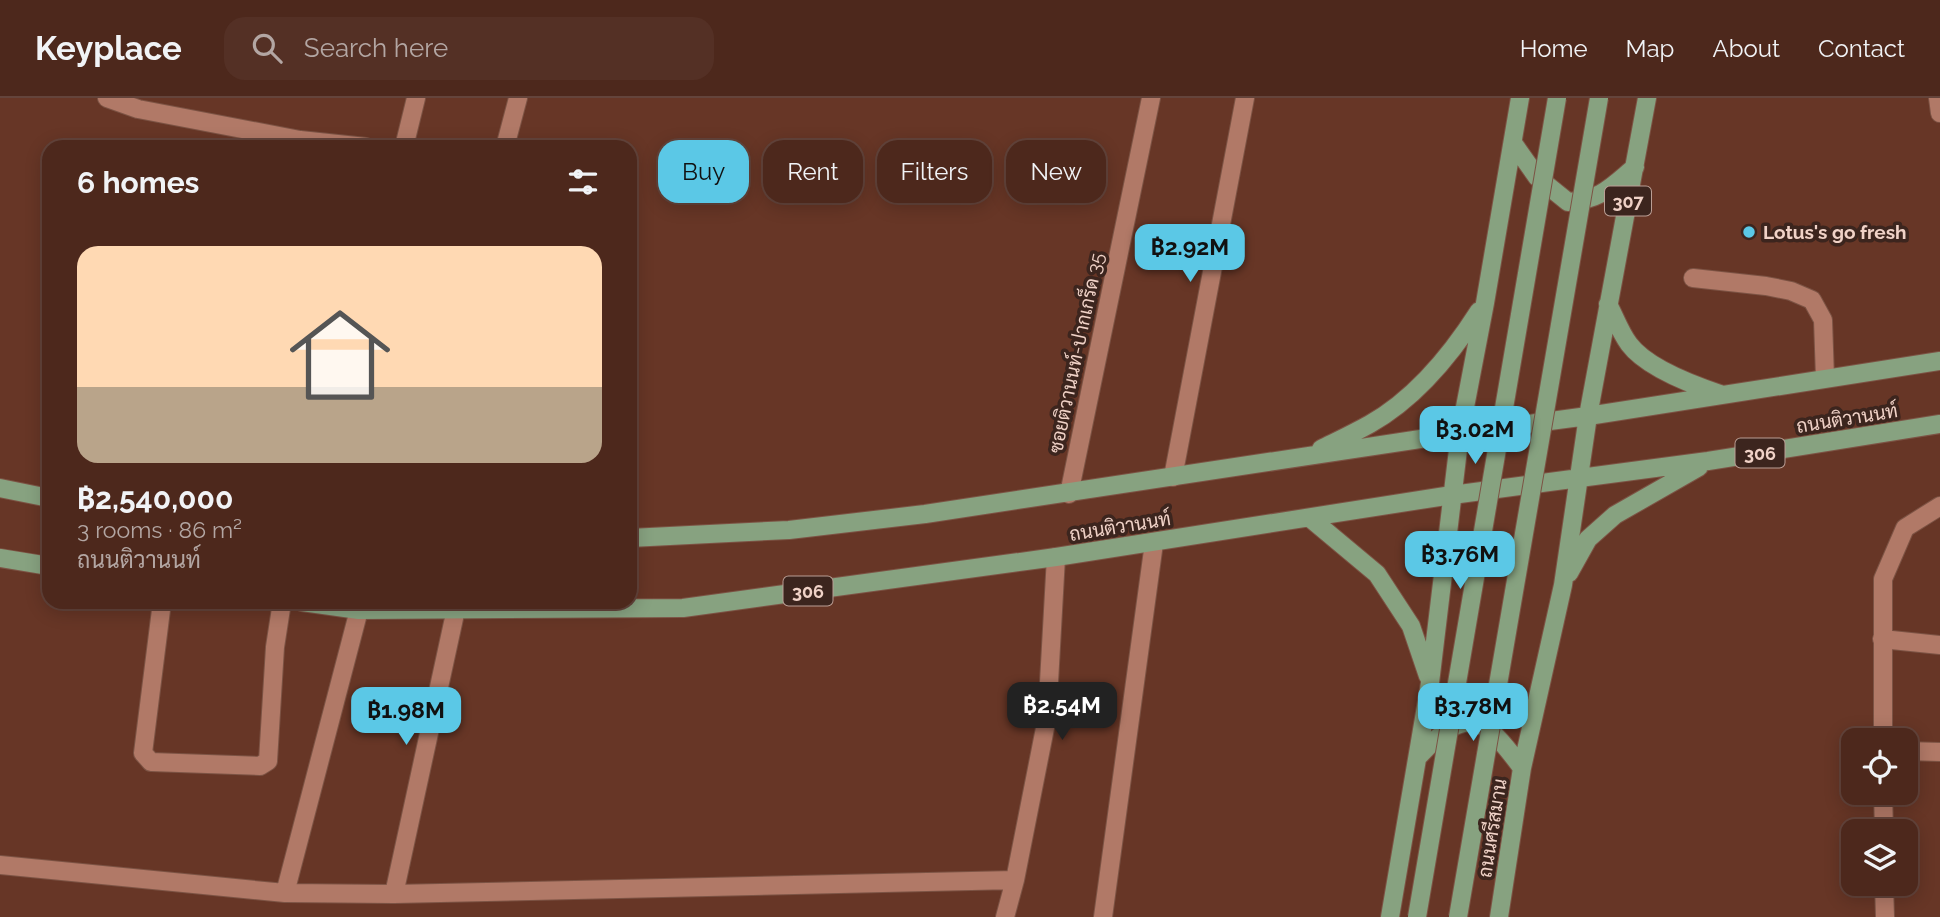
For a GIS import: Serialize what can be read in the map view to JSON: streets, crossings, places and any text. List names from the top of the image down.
{
  "streets": {
    "main road": [
      "307",
      "ถนนติวานนท์",
      "306",
      "ถนนศรีสมาน"
    ],
    "street": ["ซอยติวานนท์-ปากเกร็ด 35"]
  },
  "crossings": [
    ["307", "ถนนติวานนท์"],
    ["307", "ถนนศรีสมาน"],
    ["ซอยติวานนท์-ปากเกร็ด 35", "ถนนติวานนท์"],
    ["ถนนติวานนท์", "ถนนศรีสมาน"]
  ],
  "places": ["Lotus's go fresh"],
  "page": {
    "header": "Keyplace",
    "search": "Search here",
    "nav": [
      "Home",
      "Map",
      "About",
      "Contact"
    ],
    "chip": [
      "Buy",
      "Rent",
      "Filters",
      "New"
    ],
    "heading": "6 homes",
    "price": [
      "฿2.92M",
      "฿3.02M",
      "฿3.76M",
      "฿2.54M",
      "฿3.78M",
      "฿1.98M"
    ],
    "list": [
      {
        "name": "฿2,540,000",
        "note": "3 rooms · 86 m² · ถนนติวานนท์"
      }
    ]
  }
}
